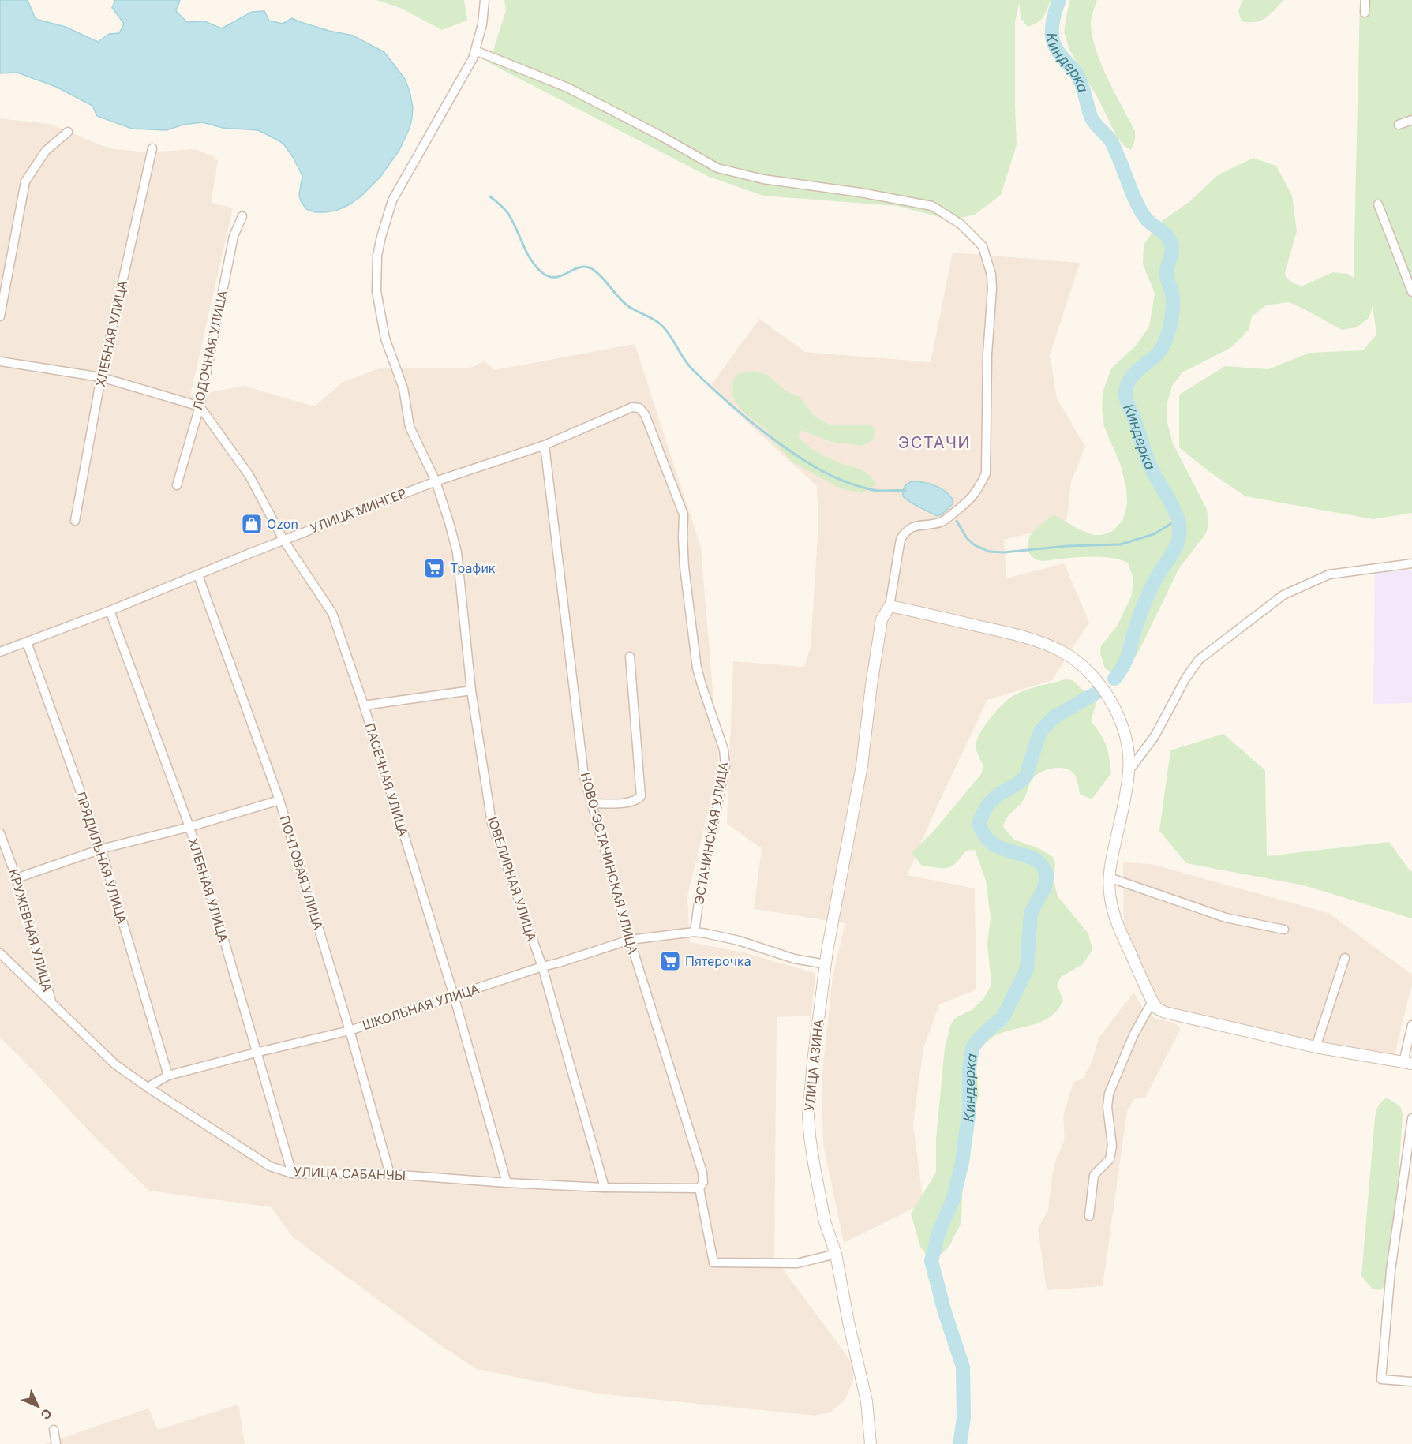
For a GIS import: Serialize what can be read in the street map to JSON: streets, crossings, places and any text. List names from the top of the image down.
{
  "streets": {
    "street": [
      "ХЛЕБНАЯ УЛИЦА",
      "ЛОДОЧНАЯ УЛИЦА",
      "УЛИЦА МИНГЕР",
      "ПАСЕЧНАЯ УЛИЦА",
      "ЭСТАЧИНСКАЯ УЛИЦА",
      "ПРЯДИЛЬНАЯ УЛИЦА",
      "НОВО-ЭСТАЧИНСКАЯ УЛИЦА",
      "ПОЧТОВАЯ УЛИЦА",
      "ЮВЕЛИРНАЯ УЛИЦА",
      "КРУЖЕВНАЯ УЛИЦА",
      "ШКОЛЬНАЯ УЛИЦА",
      "УЛИЦА АЗИНА",
      "УЛИЦА САБАНЧЫ"
    ]
  },
  "crossings": [
    ["ХЛЕБНАЯ УЛИЦА", "УЛИЦА МИНГЕР"],
    ["ХЛЕБНАЯ УЛИЦА", "ШКОЛЬНАЯ УЛИЦА"],
    ["ХЛЕБНАЯ УЛИЦА", "УЛИЦА САБАНЧЫ"],
    ["ЛОДОЧНАЯ УЛИЦА", "ПАСЕЧНАЯ УЛИЦА"],
    ["УЛИЦА МИНГЕР", "ПАСЕЧНАЯ УЛИЦА"],
    ["УЛИЦА МИНГЕР", "ЭСТАЧИНСКАЯ УЛИЦА"],
    ["УЛИЦА МИНГЕР", "ПРЯДИЛЬНАЯ УЛИЦА"],
    ["УЛИЦА МИНГЕР", "НОВО-ЭСТАЧИНСКАЯ УЛИЦА"],
    ["УЛИЦА МИНГЕР", "ПОЧТОВАЯ УЛИЦА"],
    ["УЛИЦА МИНГЕР", "ЮВЕЛИРНАЯ УЛИЦА"],
    ["ПАСЕЧНАЯ УЛИЦА", "ШКОЛЬНАЯ УЛИЦА"],
    ["ПАСЕЧНАЯ УЛИЦА", "УЛИЦА САБАНЧЫ"],
    ["ЭСТАЧИНСКАЯ УЛИЦА", "ШКОЛЬНАЯ УЛИЦА"],
    ["ПРЯДИЛЬНАЯ УЛИЦА", "ШКОЛЬНАЯ УЛИЦА"],
    ["НОВО-ЭСТАЧИНСКАЯ УЛИЦА", "ШКОЛЬНАЯ УЛИЦА"],
    ["НОВО-ЭСТАЧИНСКАЯ УЛИЦА", "УЛИЦА САБАНЧЫ"],
    ["ПОЧТОВАЯ УЛИЦА", "ШКОЛЬНАЯ УЛИЦА"],
    ["ПОЧТОВАЯ УЛИЦА", "УЛИЦА САБАНЧЫ"],
    ["ЮВЕЛИРНАЯ УЛИЦА", "ШКОЛЬНАЯ УЛИЦА"],
    ["ЮВЕЛИРНАЯ УЛИЦА", "УЛИЦА САБАНЧЫ"],
    ["КРУЖЕВНАЯ УЛИЦА", "УЛИЦА САБАНЧЫ"],
    ["ШКОЛЬНАЯ УЛИЦА", "УЛИЦА АЗИНА"],
    ["ШКОЛЬНАЯ УЛИЦА", "УЛИЦА САБАНЧЫ"]
  ],
  "districts": ["ЭСТАЧИ"],
  "water": ["Киндерка"],
  "places": {
    "shop": ["Ozon"],
    "supermarket": ["Трафик", "Пятерочка"]
  },
  "north": "bottom right"
}
